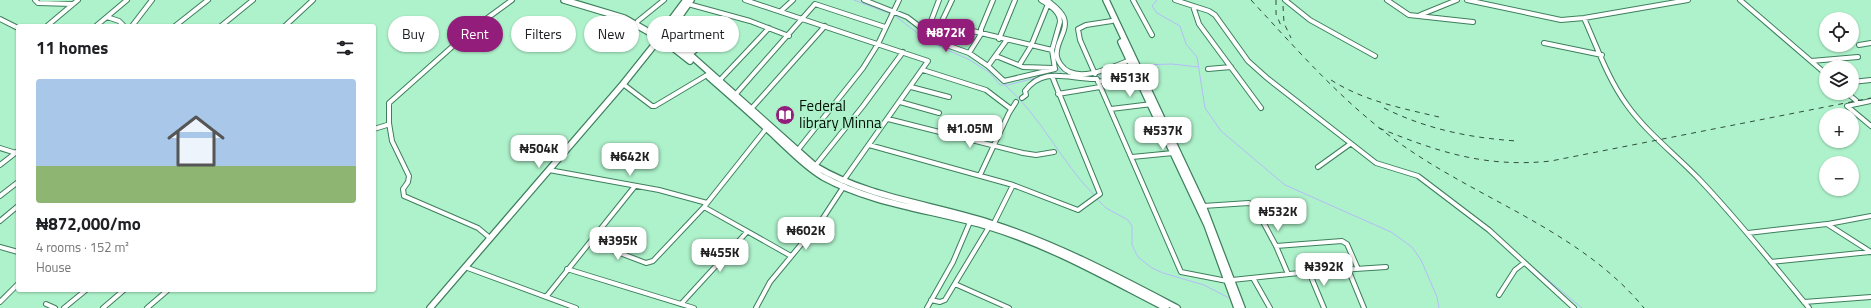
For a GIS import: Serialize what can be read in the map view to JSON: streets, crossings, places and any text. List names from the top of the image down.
{
  "places": {
    "library": ["Federal library Minna"]
  },
  "page": {
    "map_buttons": ["+", "−"],
    "chip": [
      "Buy",
      "Rent",
      "Filters",
      "New",
      "Apartment"
    ],
    "price": [
      "₦872K",
      "₦513K",
      "₦1.05M",
      "₦537K",
      "₦504K",
      "₦642K",
      "₦532K",
      "₦602K",
      "₦395K",
      "₦455K",
      "₦392K"
    ],
    "heading": "11 homes",
    "list": [
      {
        "name": "₦872,000/mo",
        "note": "4 rooms · 152 m² · House"
      }
    ]
  }
}
